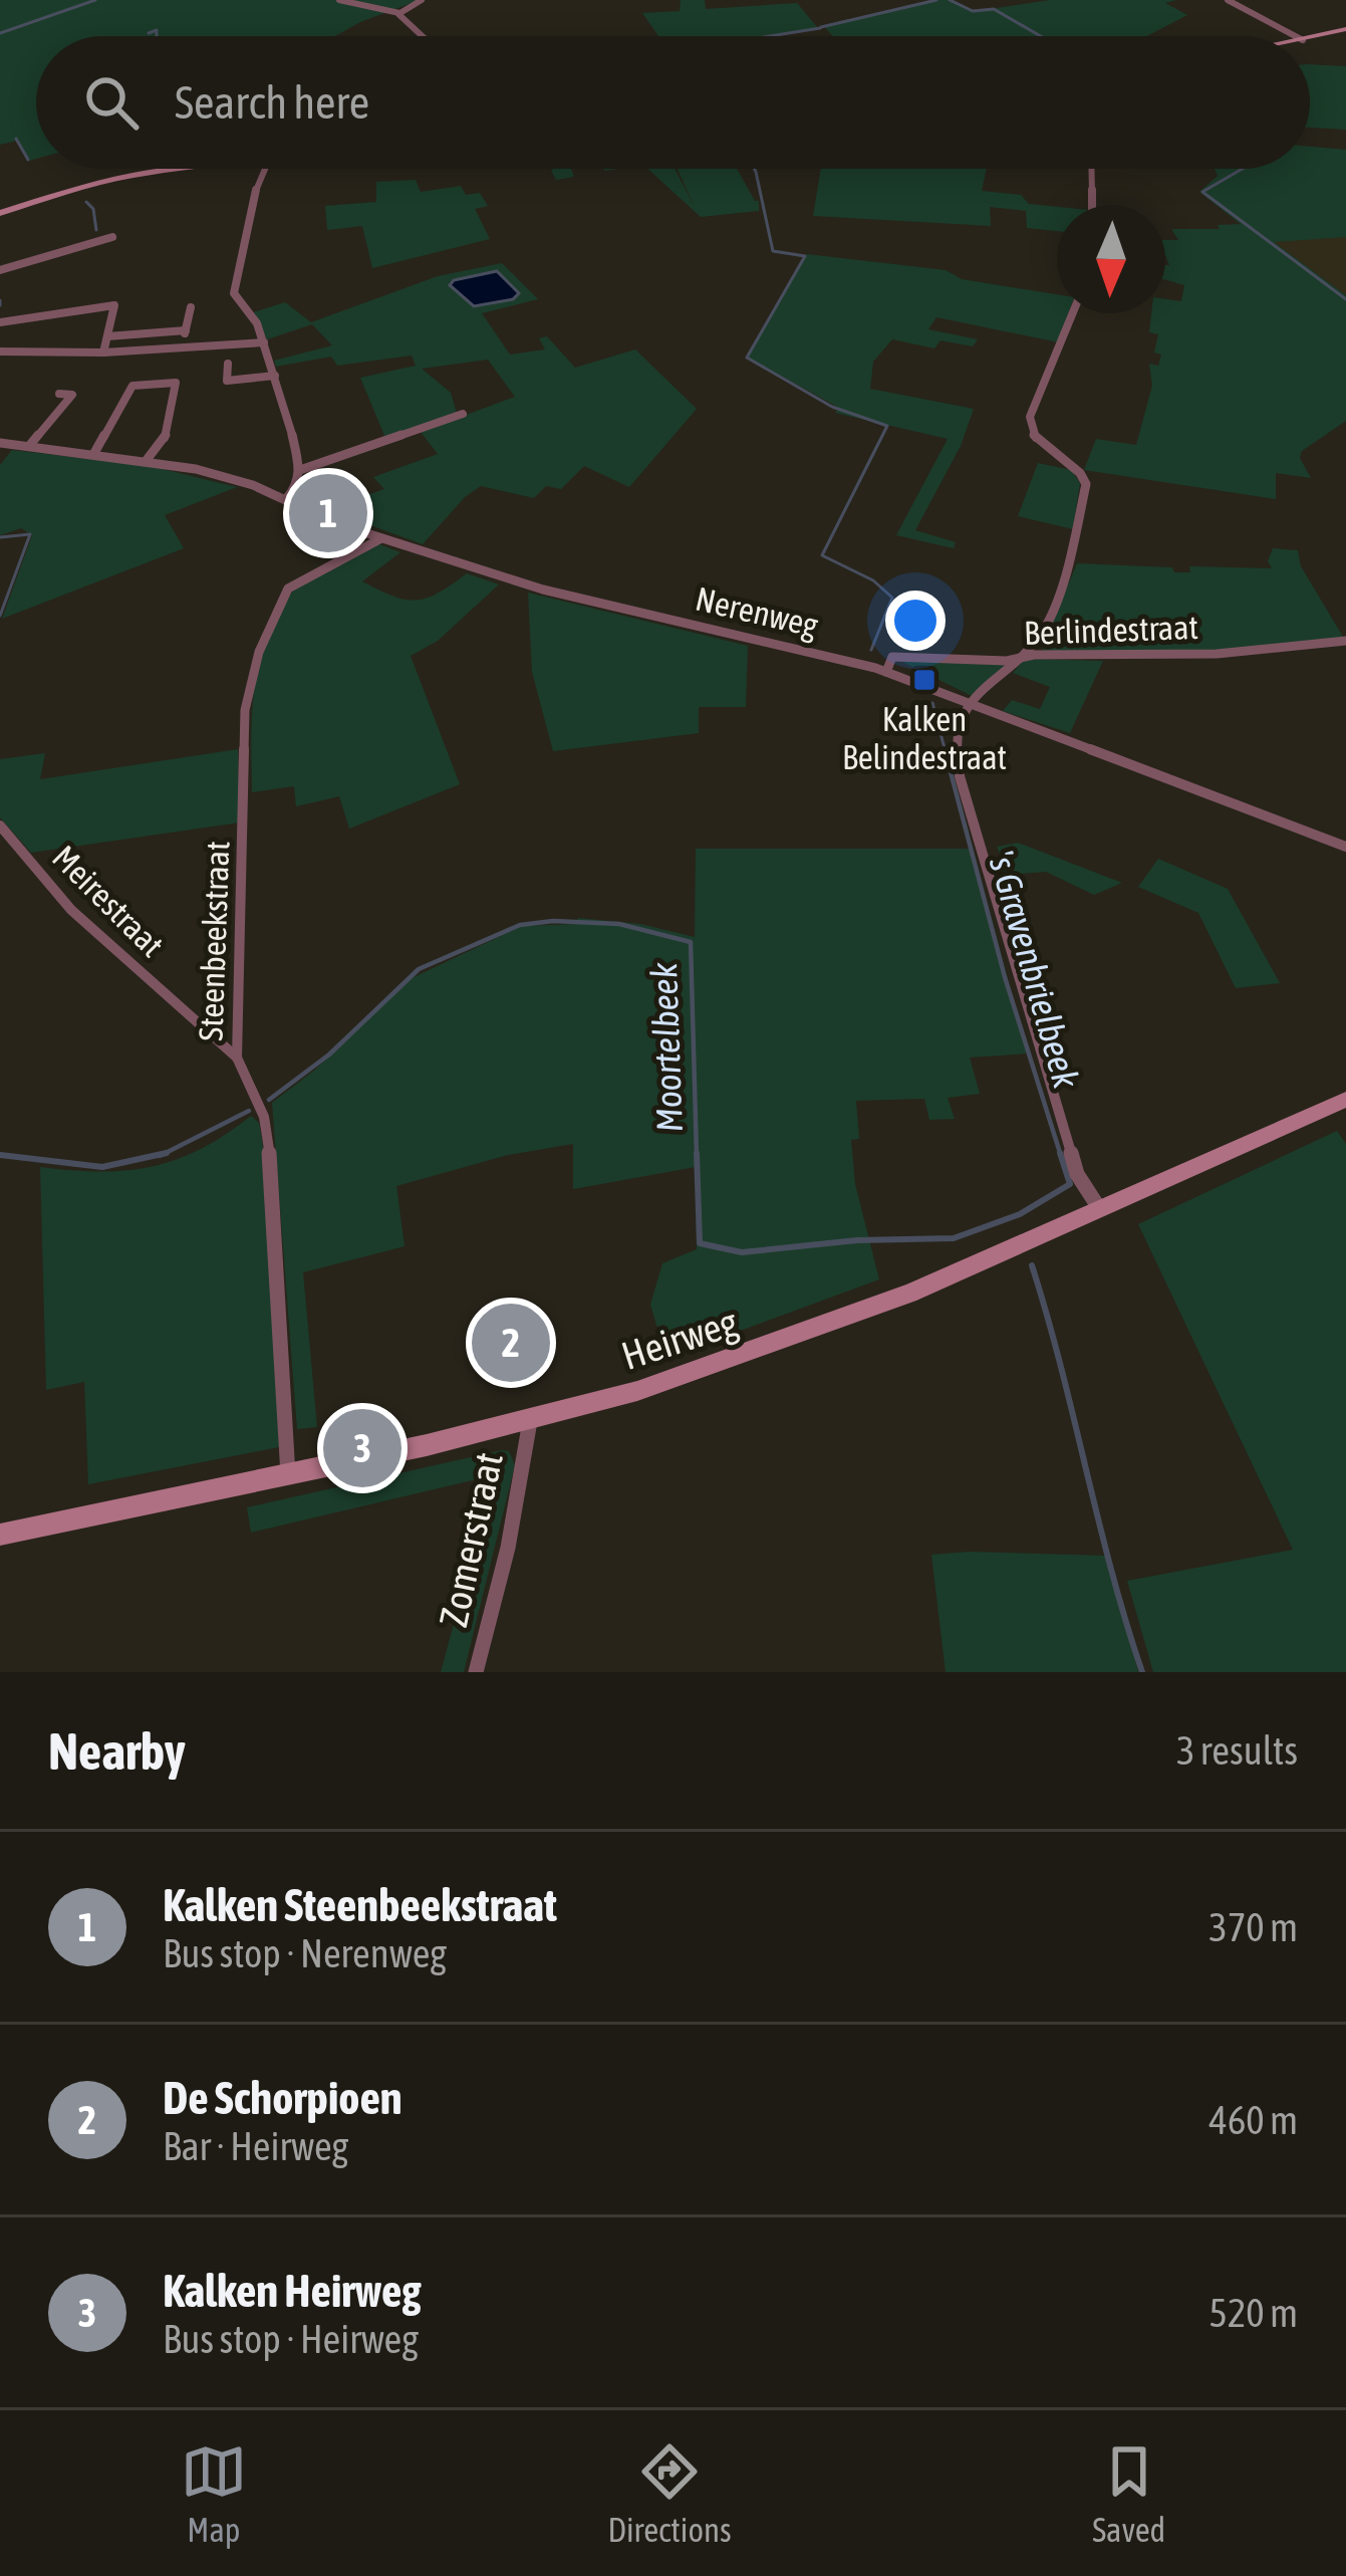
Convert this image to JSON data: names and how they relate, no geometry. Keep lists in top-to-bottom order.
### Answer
{
  "streets": {
    "main road": ["Heirweg"],
    "street": [
      "Nerenweg",
      "Berlindestraat",
      "Meirestraat",
      "Steenbeekstraat",
      "Zomerstraat"
    ]
  },
  "crossings": [
    ["Nerenweg", "Berlindestraat"],
    ["Nerenweg", "Steenbeekstraat"],
    ["Meirestraat", "Steenbeekstraat"],
    ["Steenbeekstraat", "Heirweg"],
    ["Heirweg", "Zomerstraat"]
  ],
  "water": ["'s Gravenbrielbeek", "Moortelbeek"],
  "places": {
    "transit": ["Kalken Belindestraat"]
  },
  "north": "bottom",
  "page": {
    "search": "Search here",
    "pins": ["1", "2", "3"],
    "heading": ["Nearby", "3 results"],
    "list": [
      {
        "mark": "1",
        "name": "Kalken Steenbeekstraat",
        "note": "Bus stop · Nerenweg",
        "value": "370 m"
      },
      {
        "mark": "2",
        "name": "De Schorpioen",
        "note": "Bar · Heirweg",
        "value": "460 m"
      },
      {
        "mark": "3",
        "name": "Kalken Heirweg",
        "note": "Bus stop · Heirweg",
        "value": "520 m"
      }
    ],
    "nav": ["Map", "Directions", "Saved"]
  }
}
